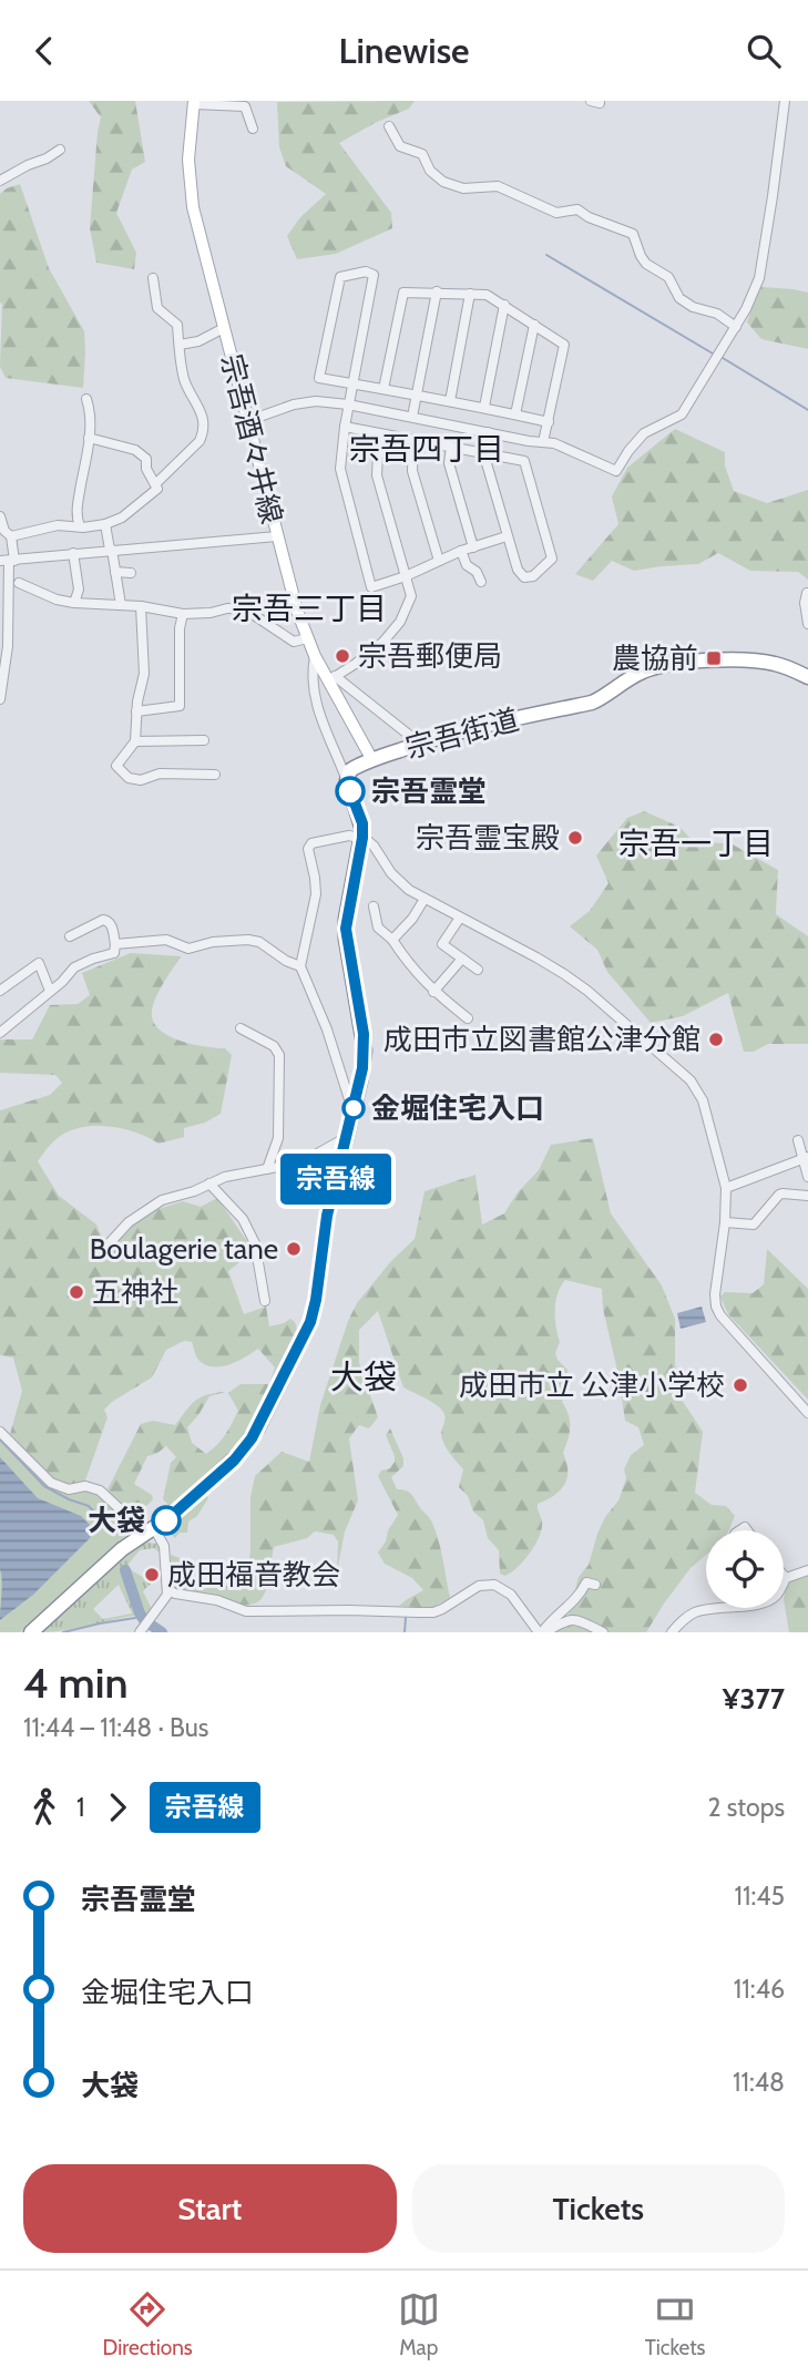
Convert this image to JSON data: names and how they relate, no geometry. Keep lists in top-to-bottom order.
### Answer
{
  "streets": {
    "highway": ["宗吾街道"],
    "main road": ["宗吾酒々井線"]
  },
  "crossings": [
    ["宗吾酒々井線", "宗吾街道"]
  ],
  "districts": [
    "宗吾四丁目",
    "宗吾三丁目",
    "宗吾一丁目",
    "大袋"
  ],
  "places": {
    "other": [
      "宗吾郵便局",
      "宗吾霊堂",
      "宗吾霊宝殿",
      "成田市立図書館公津分館",
      "金堀住宅入口",
      "Boulagerie tane",
      "五神社",
      "成田市立 公津小学校",
      "大袋",
      "成田福音教会"
    ],
    "transit": ["農協前"]
  },
  "lines": ["bus line 宗吾線"],
  "page": {
    "header": "Linewise",
    "on_map": "宗吾線",
    "heading": ["4 min", "11:44 – 11:48 · Bus", "¥377"],
    "legs": ["1", "宗吾線", "2 stops"],
    "list": [
      {
        "name": "宗吾霊堂",
        "value": "11:45"
      },
      {
        "name": "金堀住宅入口",
        "value": "11:46"
      },
      {
        "name": "大袋",
        "value": "11:48"
      }
    ],
    "buttons": ["Start", "Tickets"],
    "tabs": ["Directions", "Map", "Tickets"]
  }
}
